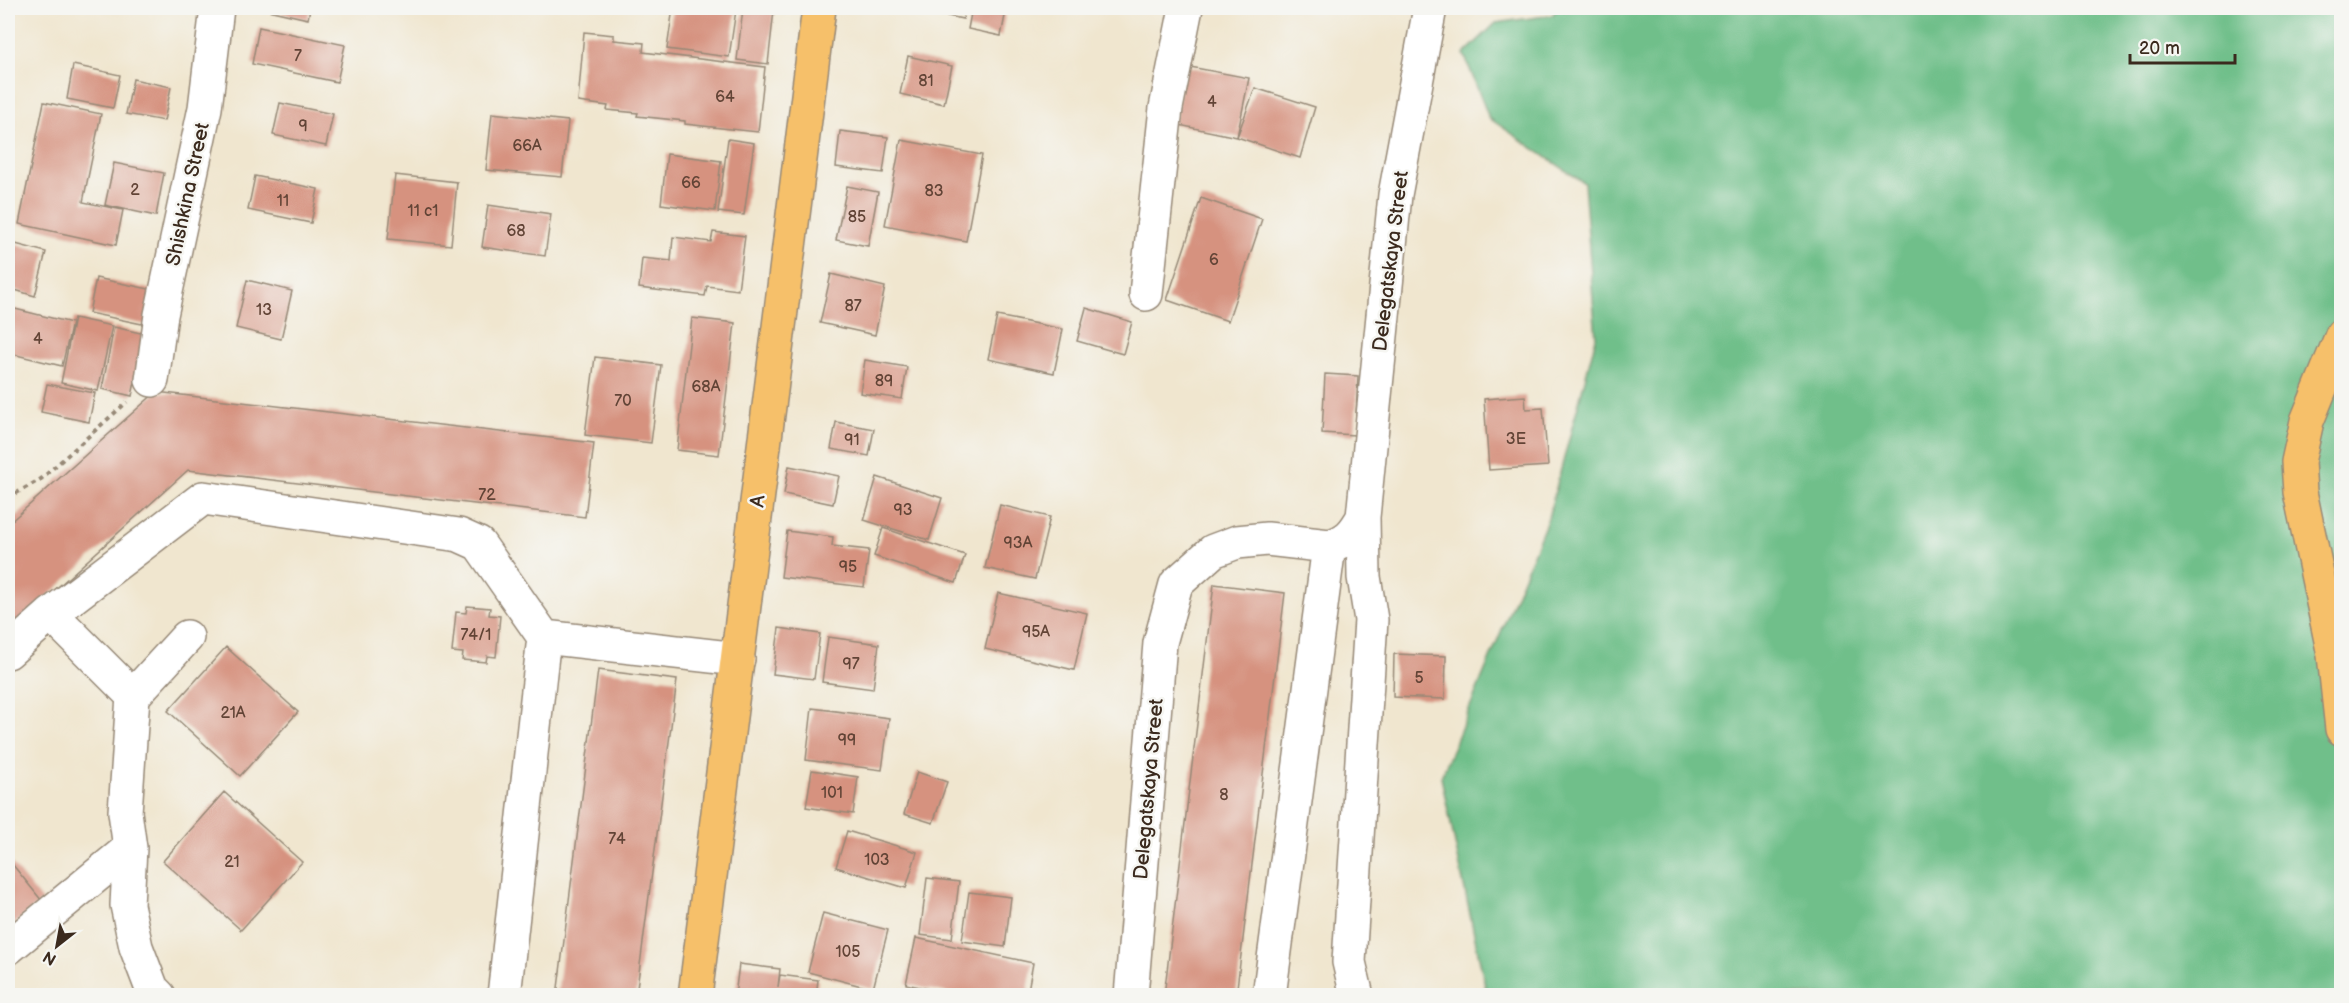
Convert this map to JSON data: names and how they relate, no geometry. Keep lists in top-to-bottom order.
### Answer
{
  "streets": {
    "main road": ["A"],
    "street": ["Shishkina Street", "Delegatskaya Street"]
  },
  "house_numbers": [
    "7",
    "81",
    "64",
    "4",
    "9",
    "66А",
    "66",
    "2",
    "83",
    "11",
    "11 с1",
    "85",
    "68",
    "6",
    "87",
    "13",
    "4",
    "89",
    "68А",
    "70",
    "3Е",
    "91",
    "72",
    "93",
    "93А",
    "95",
    "95А",
    "74/1",
    "97",
    "5",
    "21А",
    "99",
    "101",
    "8",
    "74",
    "103",
    "21",
    "105"
  ],
  "scale_bar": "20 m",
  "north": "bottom left"
}
